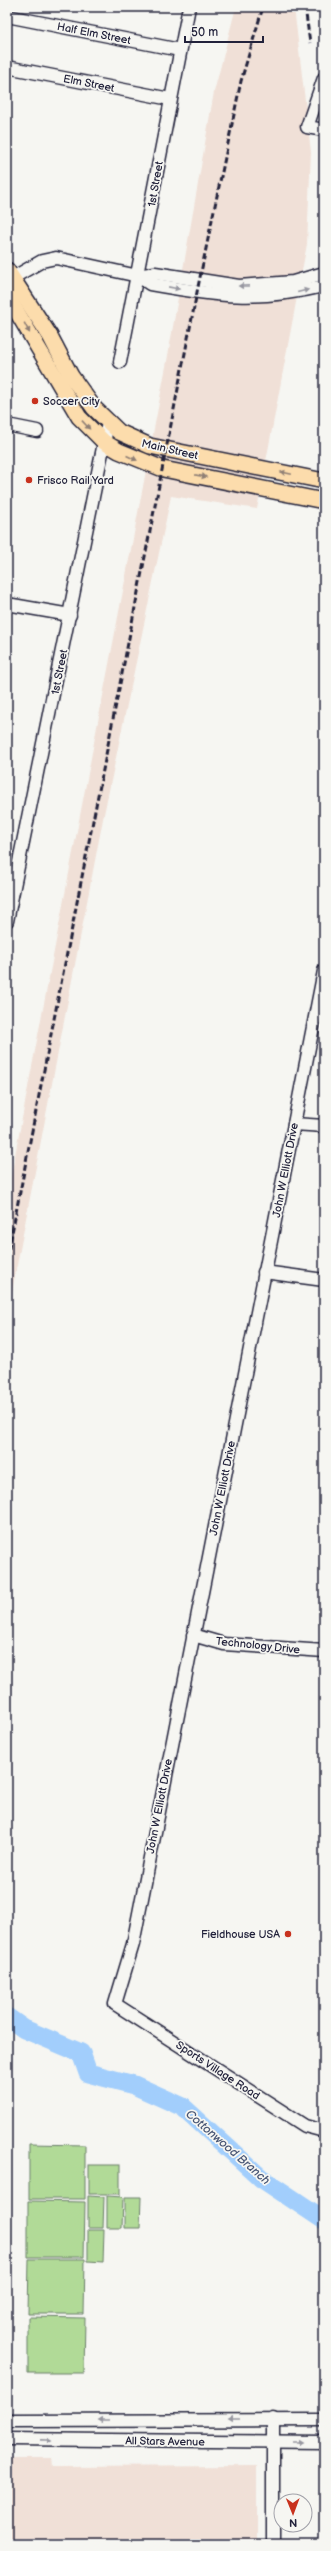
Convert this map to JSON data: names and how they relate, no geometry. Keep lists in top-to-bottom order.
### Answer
{
  "streets": {
    "main road": ["Main Street"],
    "street": [
      "Half Elm Street",
      "Elm Street",
      "1st Street",
      "John W Elliott Drive",
      "Technology Drive",
      "Sports Village Road",
      "All Stars Avenue"
    ]
  },
  "crossings": [
    ["Half Elm Street", "1st Street"],
    ["Elm Street", "1st Street"],
    ["1st Street", "Main Street"],
    ["John W Elliott Drive", "Technology Drive"],
    ["John W Elliott Drive", "Sports Village Road"]
  ],
  "water": ["Cottonwood Branch"],
  "places": ["Soccer City", "Frisco Rail Yard", "Fieldhouse USA"],
  "scale_bar": "50 m",
  "north": "bottom"
}
